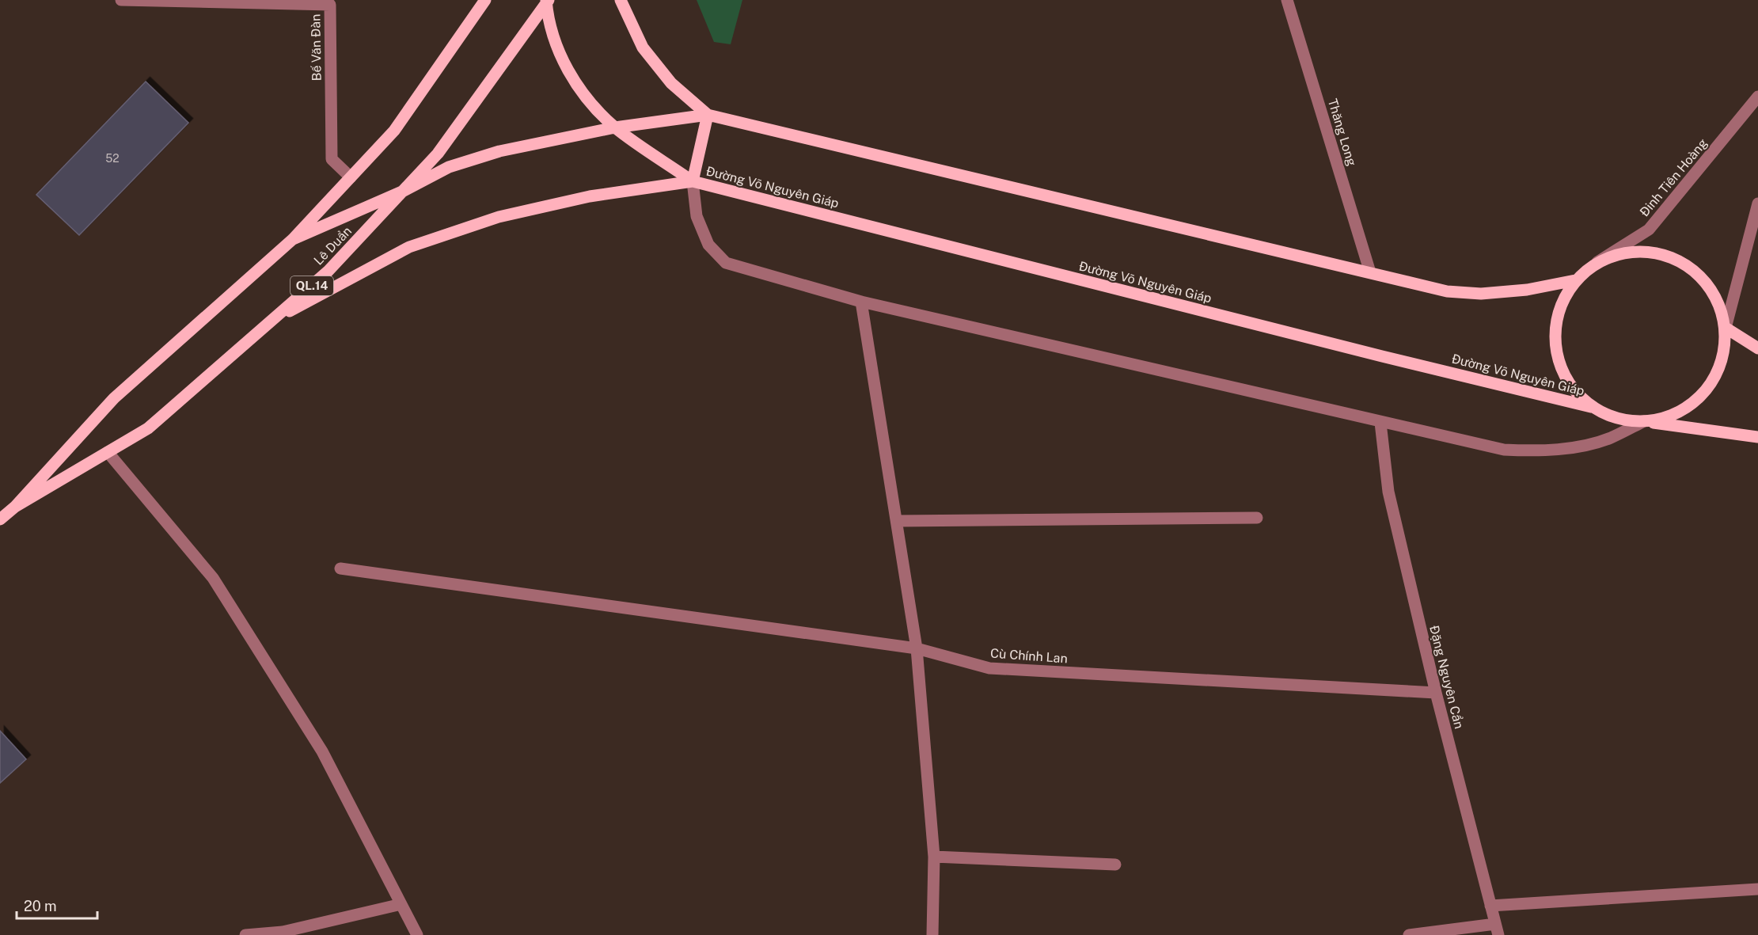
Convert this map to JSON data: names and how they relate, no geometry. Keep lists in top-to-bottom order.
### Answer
{
  "streets": {
    "main road": ["Đường Võ Nguyên Giáp", "Lê Duẩn", "QL.14"],
    "street": [
      "Bế Văn Đàn",
      "Thăng Long",
      "Đinh Tiên Hoàng",
      "Cù Chính Lan",
      "Đặng Nguyên Cẩn"
    ]
  },
  "crossings": [
    ["Bế Văn Đàn", "Lê Duẩn"],
    ["Cù Chính Lan", "Đặng Nguyên Cẩn"]
  ],
  "house_numbers": ["52"],
  "scale_bar": "20 m"
}
